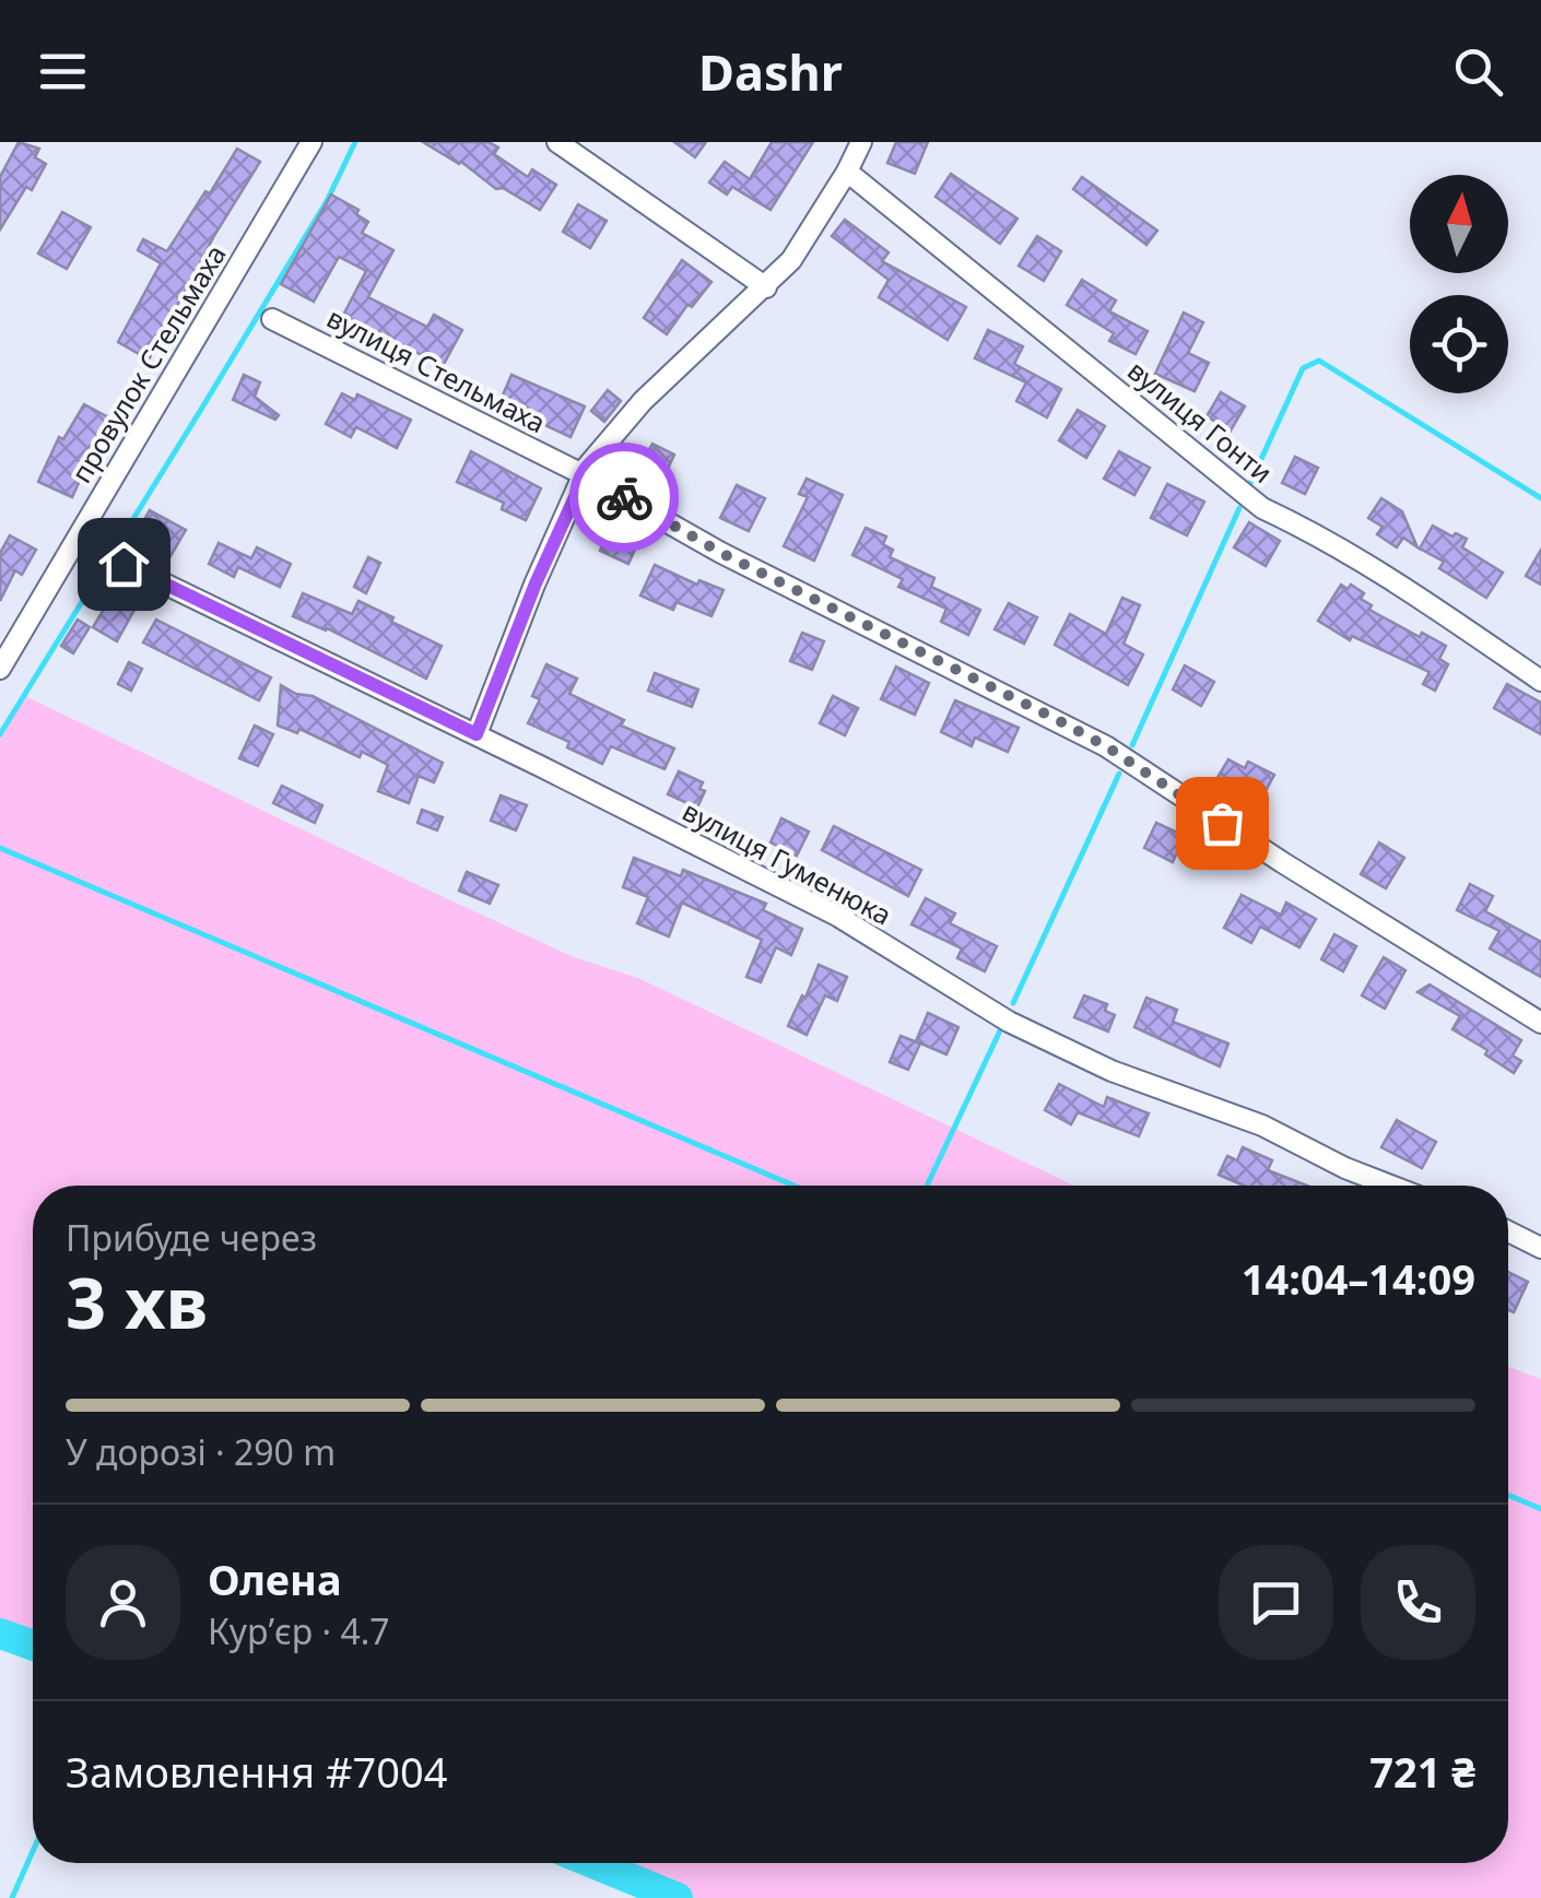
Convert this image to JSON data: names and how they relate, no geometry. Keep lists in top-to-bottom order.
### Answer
{
  "streets": {
    "street": [
      "провулок Стельмаха",
      "вулиця Стельмаха",
      "вулиця Гонти",
      "вулиця Гуменюка"
    ]
  },
  "north": "top",
  "page": {
    "header": "Dashr",
    "heading": ["3 хв", "Прибуде через", "14:04–14:09"],
    "panel": [
      "Олена",
      "Кур’єр · 4.7",
      "Замовлення #7004",
      "721 ₴"
    ],
    "bar": "У дорозі · 290 m"
  }
}
